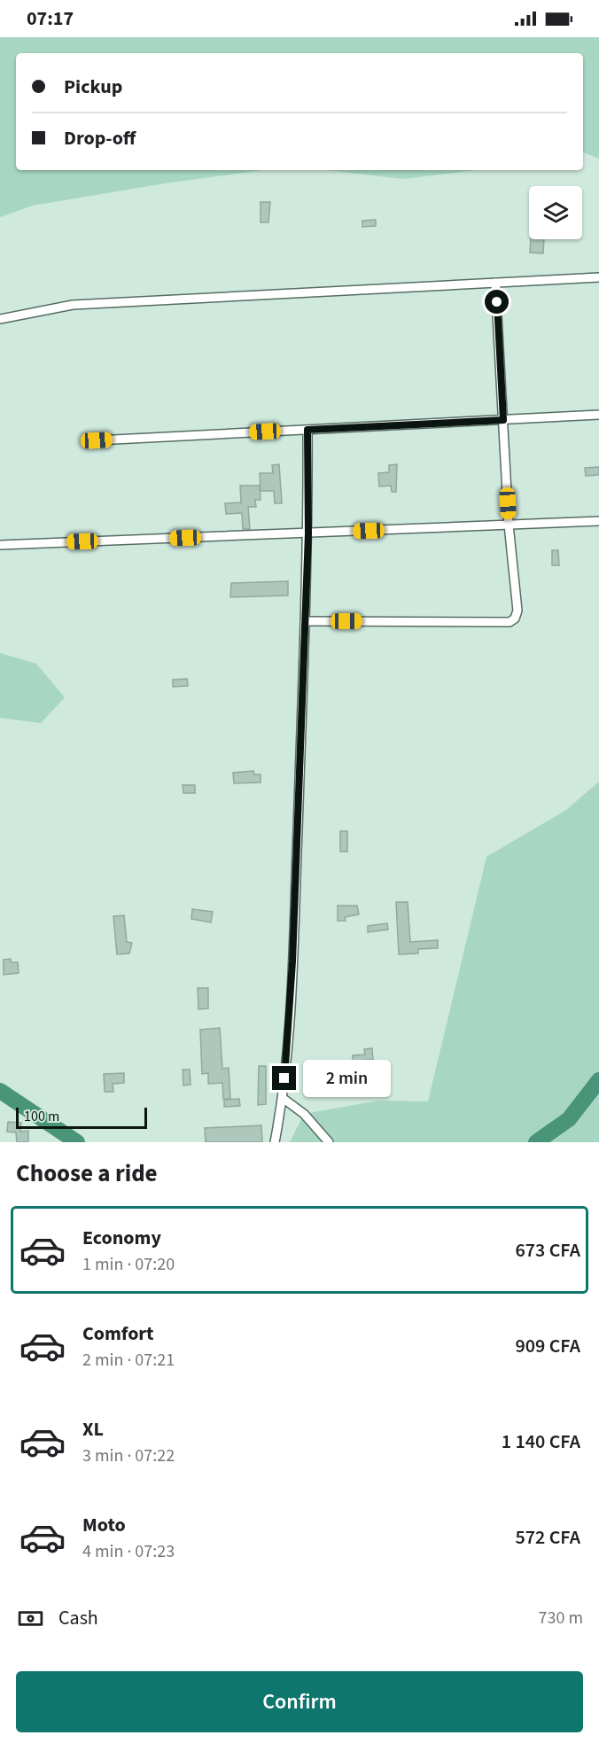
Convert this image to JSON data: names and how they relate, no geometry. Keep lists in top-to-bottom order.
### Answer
{
  "scale_bar": "100 m",
  "page": {
    "status": "07:17",
    "banner": ["Pickup", "Drop-off"],
    "bubble": "2 min",
    "scale": "100 m",
    "heading": "Choose a ride",
    "list": [
      {
        "name": "Economy",
        "note": "1 min · 07:20",
        "value": "673 CFA"
      },
      {
        "name": "Comfort",
        "note": "2 min · 07:21",
        "value": "909 CFA"
      },
      {
        "name": "XL",
        "note": "3 min · 07:22",
        "value": "1 140 CFA"
      },
      {
        "name": "Moto",
        "note": "4 min · 07:23",
        "value": "572 CFA"
      }
    ],
    "pay": ["Cash", "730 m"],
    "buttons": "Confirm"
  }
}
